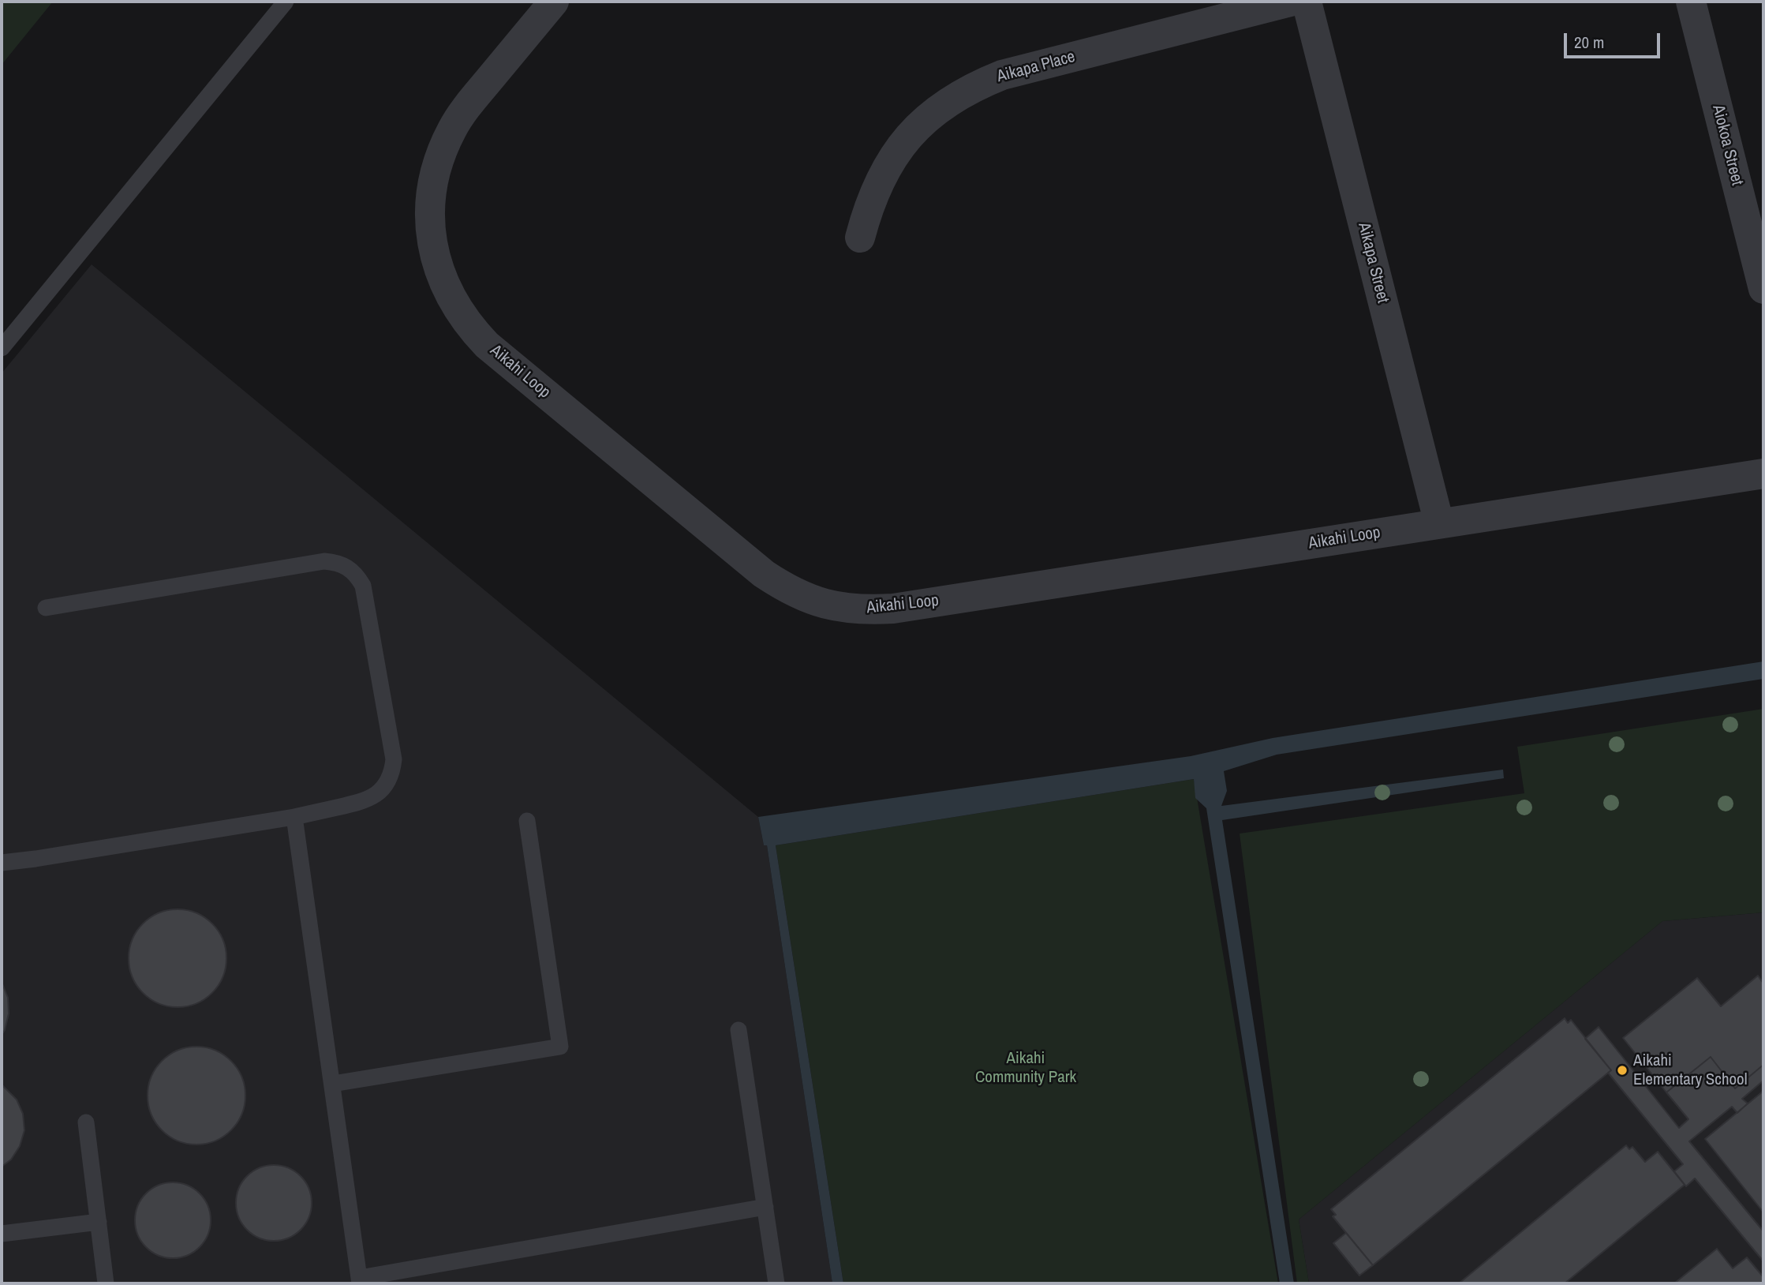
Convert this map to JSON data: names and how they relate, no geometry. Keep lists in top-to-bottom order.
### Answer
{
  "streets": {
    "street": [
      "Aikapa Place",
      "Aiokoa Street",
      "Aikapa Street",
      "Aikahi Loop"
    ]
  },
  "crossings": [
    ["Aikapa Street", "Aikahi Loop"]
  ],
  "parks": ["Aikahi Community Park"],
  "places": ["Aikahi Elementary School"],
  "scale_bar": "20 m"
}
